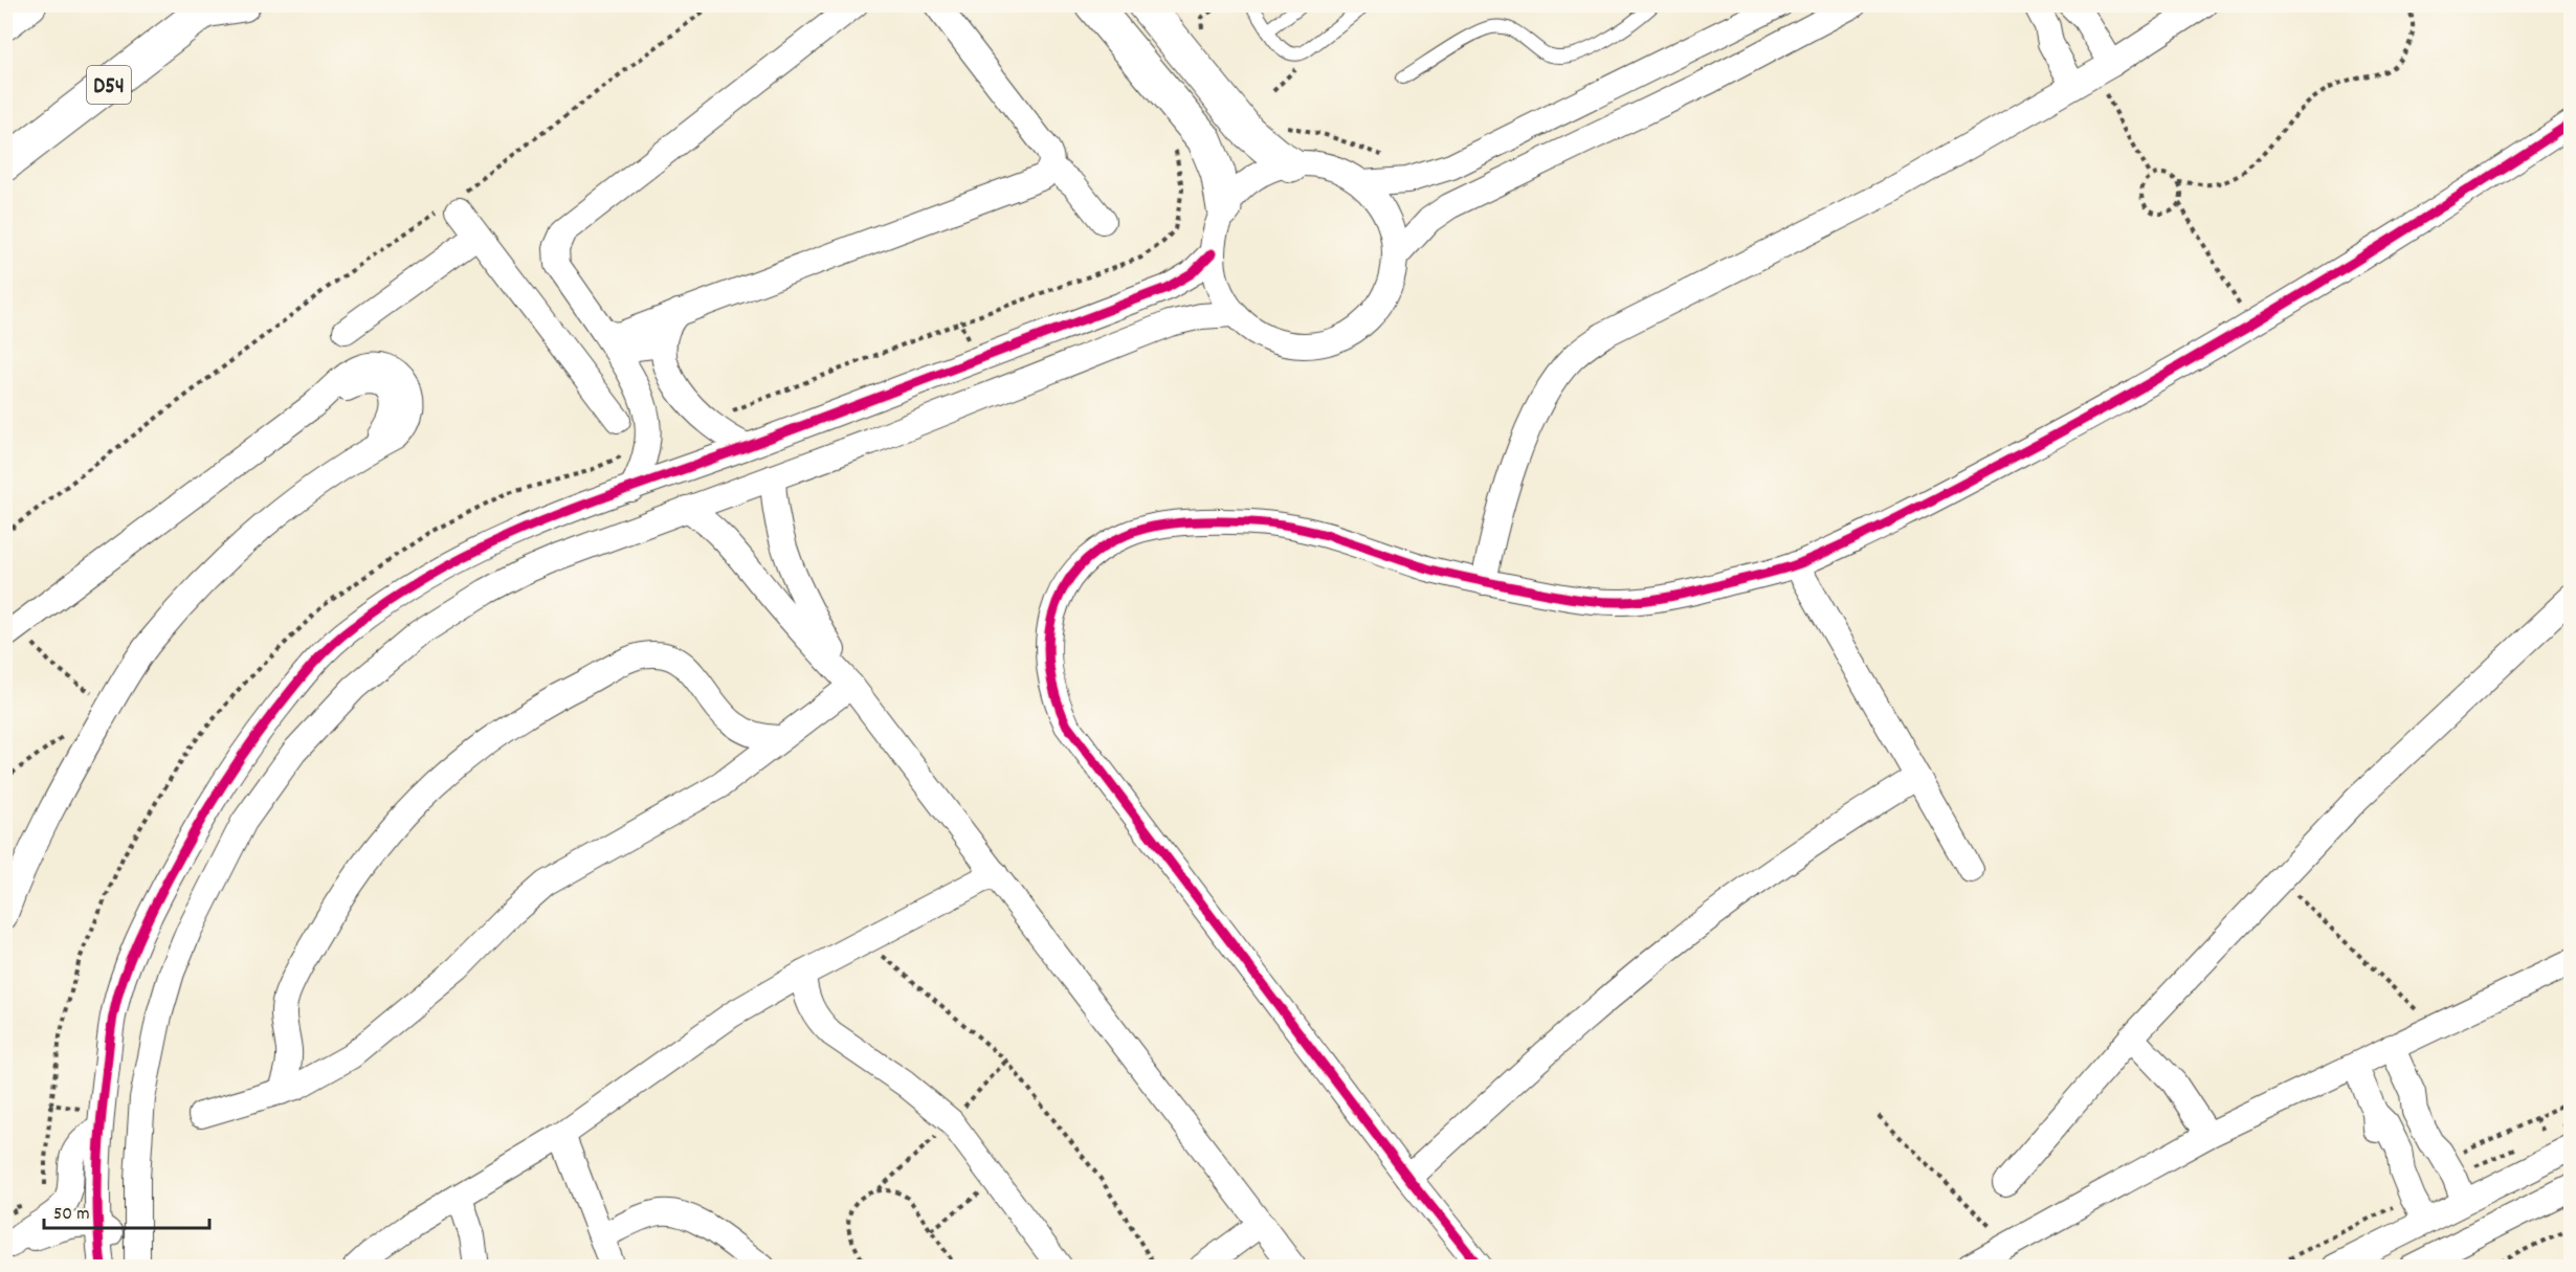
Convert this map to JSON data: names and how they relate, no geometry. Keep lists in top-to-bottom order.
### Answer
{
  "streets": {
    "street": ["D54"]
  },
  "scale_bar": "50 m"
}
